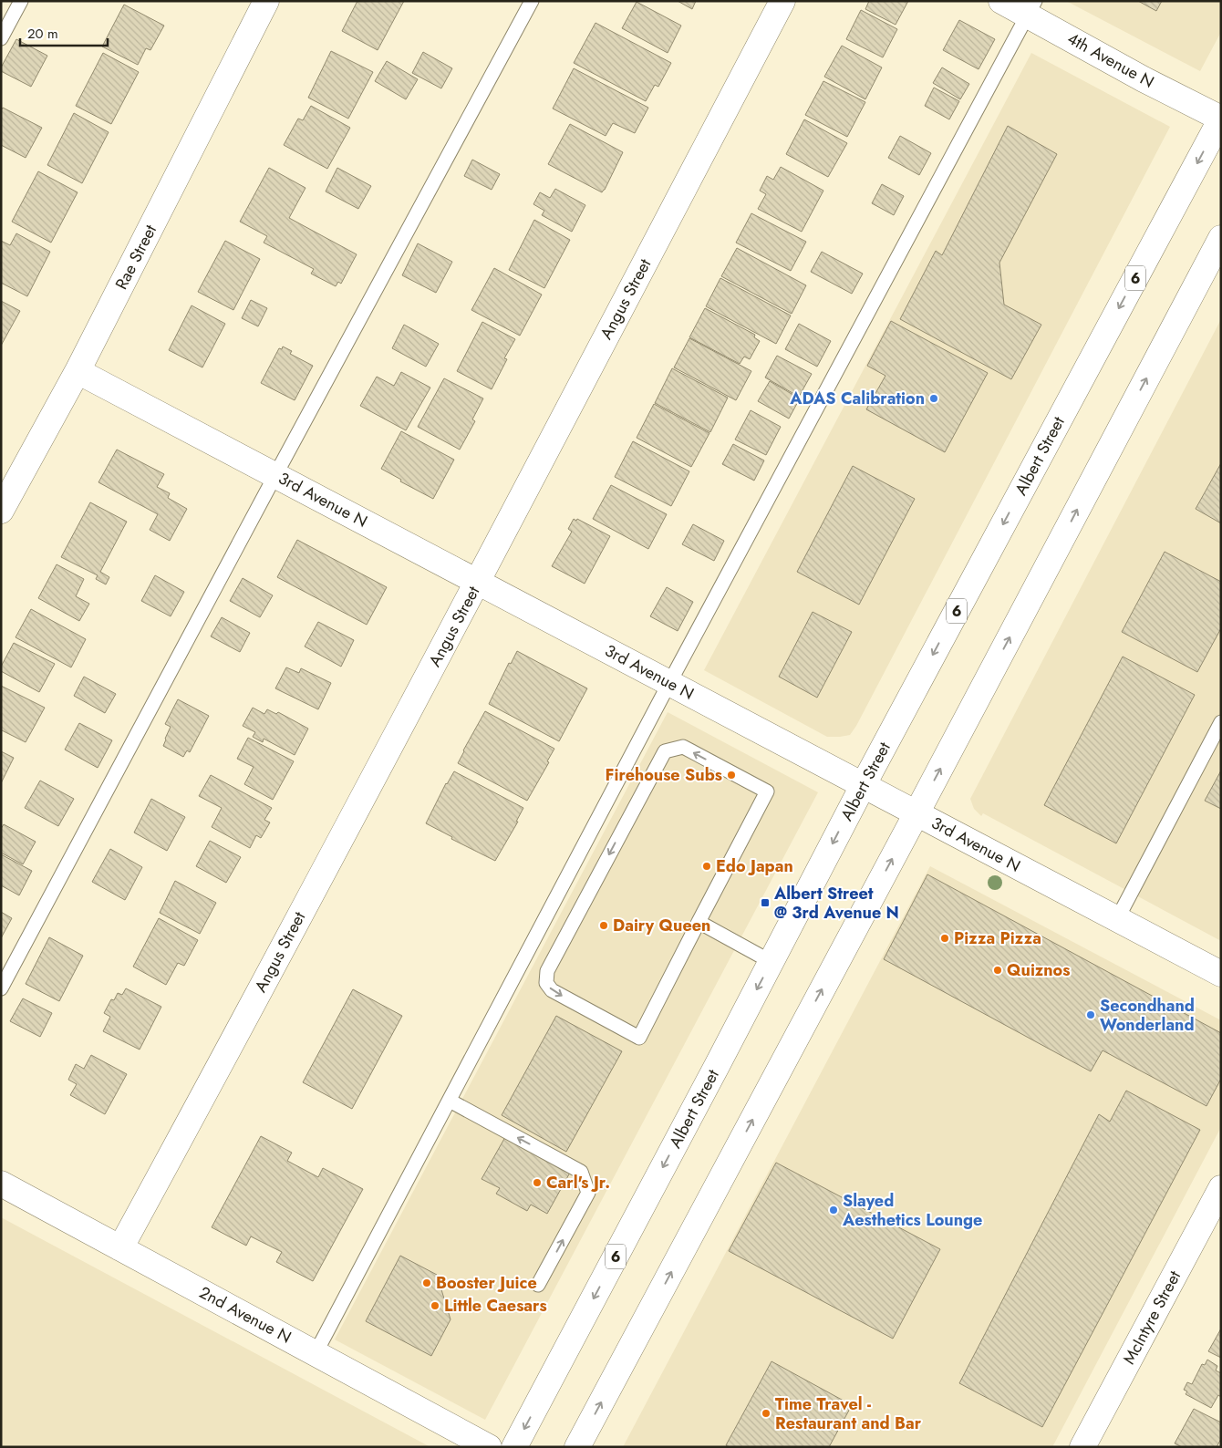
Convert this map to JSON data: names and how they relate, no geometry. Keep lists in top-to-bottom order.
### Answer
{
  "streets": {
    "street": [
      "4th Avenue N",
      "Rae Street",
      "6",
      "Angus Street",
      "Albert Street",
      "3rd Avenue N",
      "2nd Avenue N",
      "McIntyre Street"
    ]
  },
  "crossings": [
    ["4th Avenue N", "Albert Street"],
    ["Rae Street", "3rd Avenue N"],
    ["Angus Street", "3rd Avenue N"],
    ["Angus Street", "2nd Avenue N"],
    ["Albert Street", "3rd Avenue N"]
  ],
  "places": {
    "other": [
      "ADAS Calibration",
      "Firehouse Subs",
      "Edo Japan",
      "Dairy Queen",
      "Pizza Pizza",
      "Quiznos",
      "Secondhand Wonderland",
      "Carl's Jr.",
      "Slayed Aesthetics Lounge",
      "Booster Juice",
      "Little Caesars",
      "Time Travel - Restaurant and Bar"
    ],
    "transit": ["Albert Street @ 3rd Avenue N"]
  },
  "scale_bar": "20 m"
}
